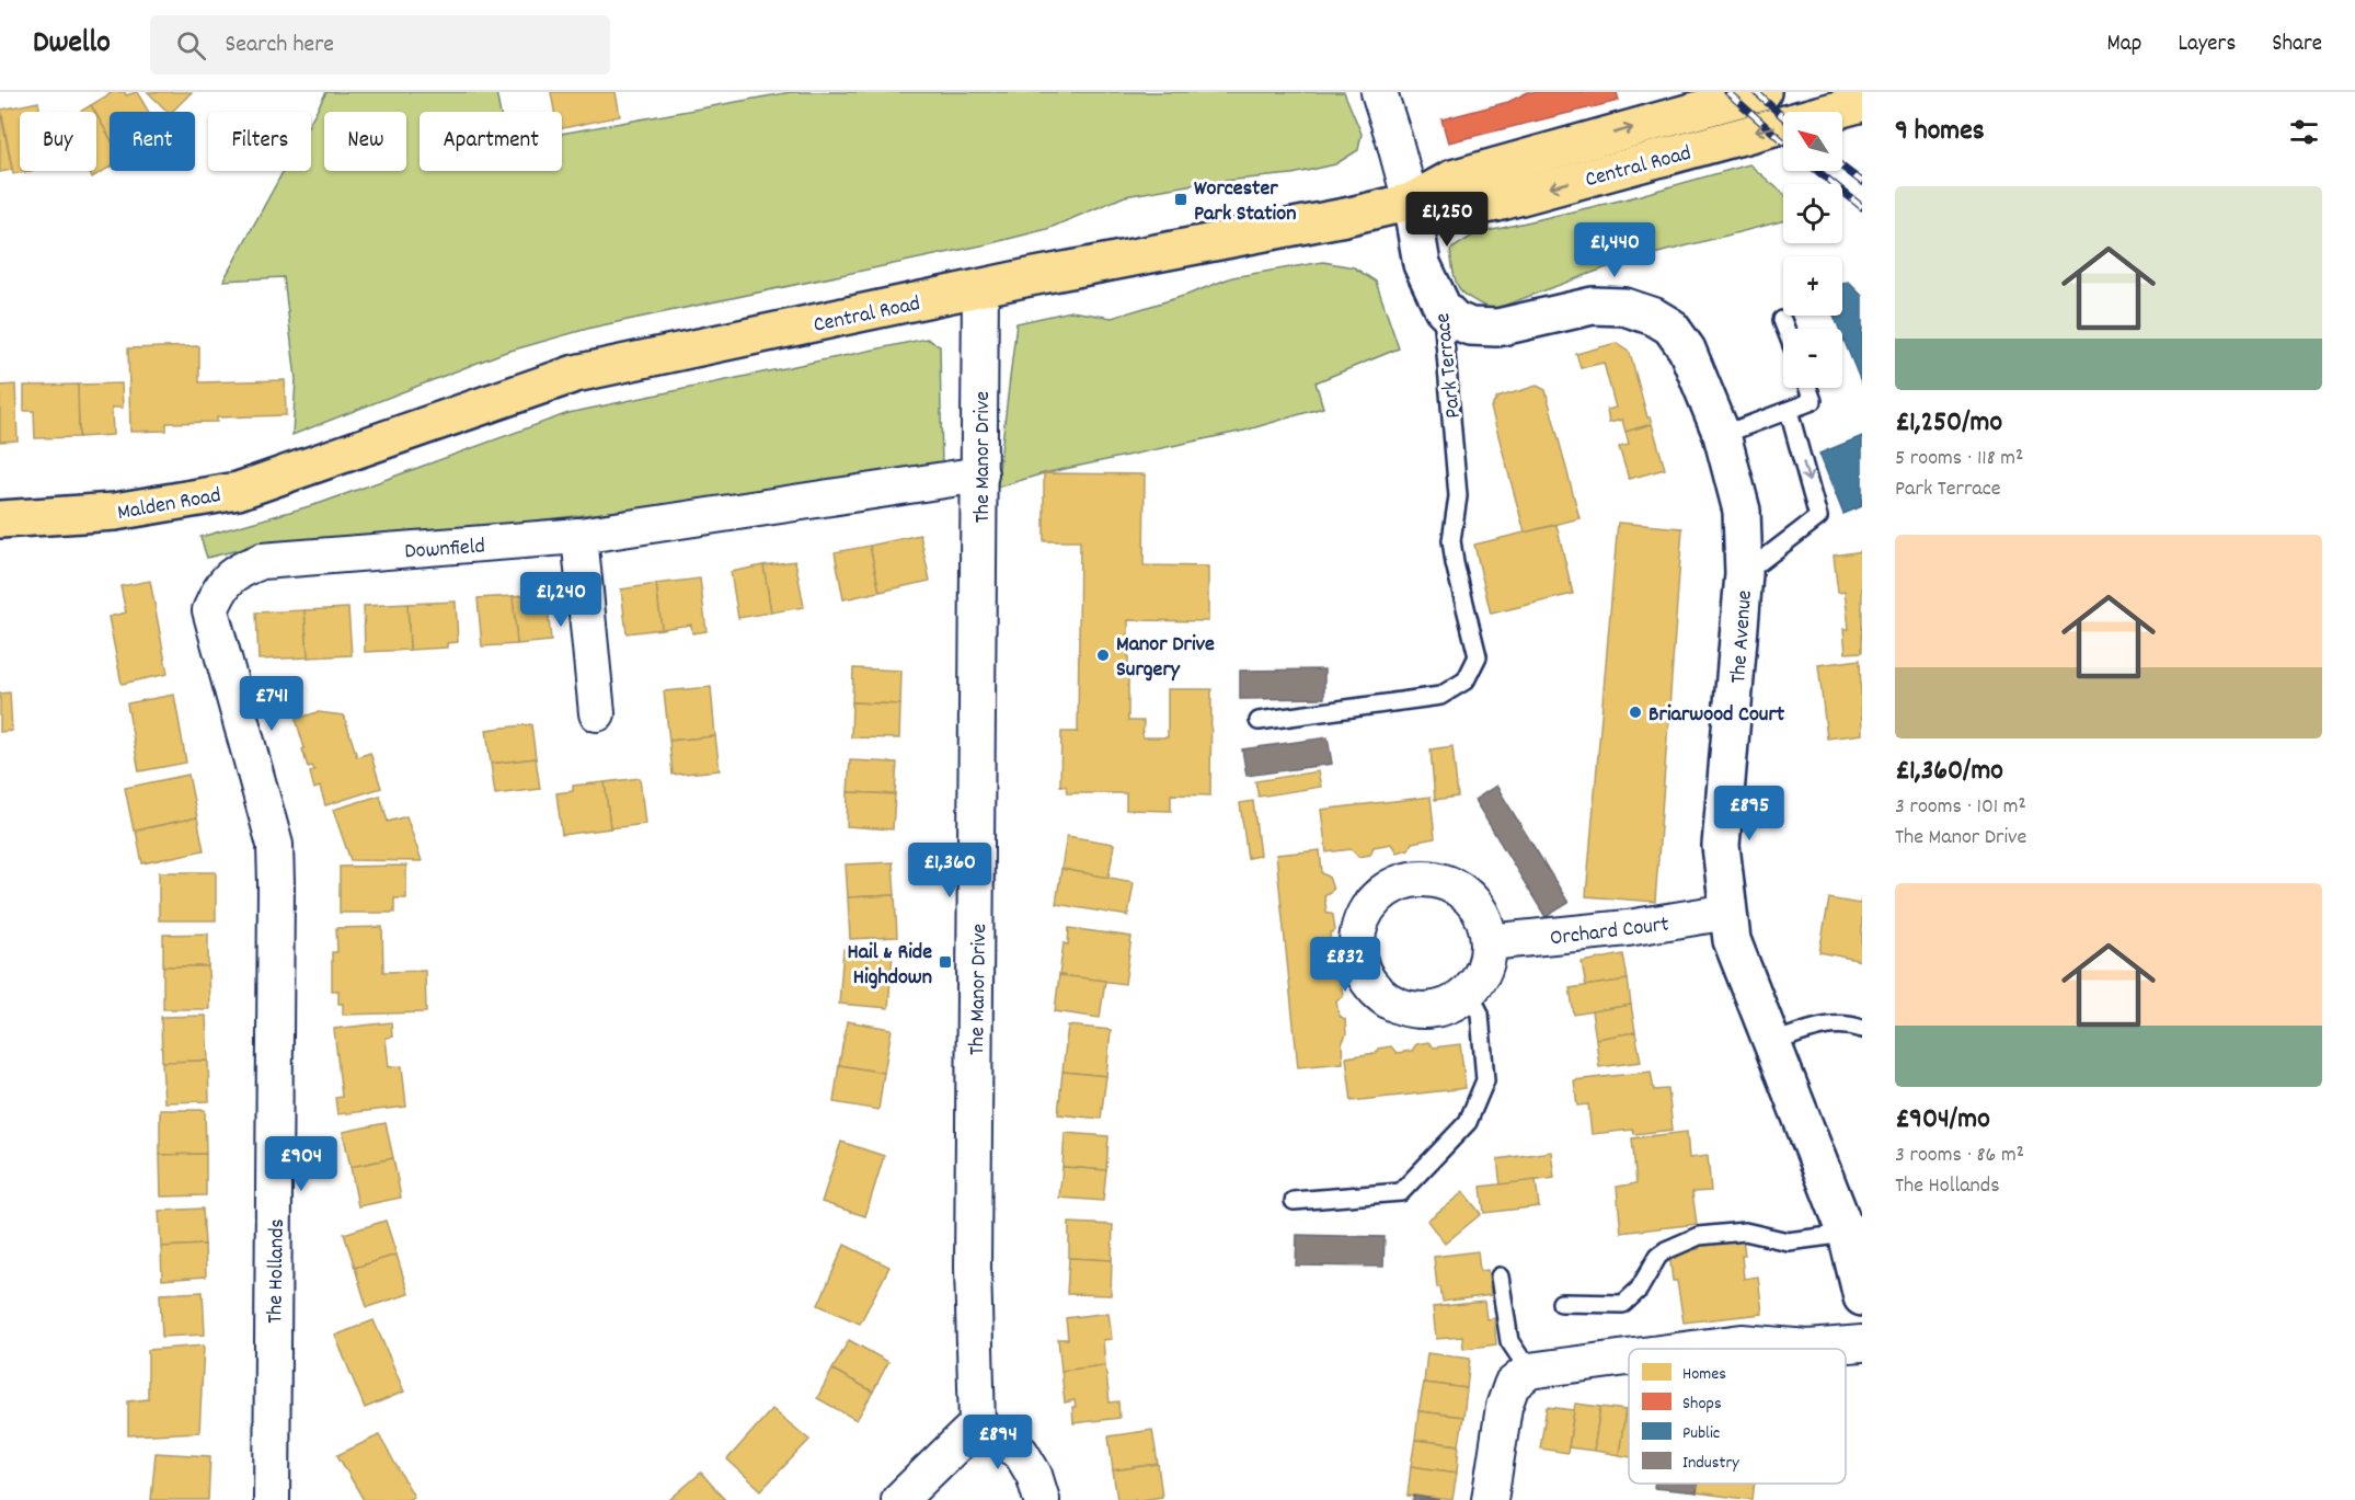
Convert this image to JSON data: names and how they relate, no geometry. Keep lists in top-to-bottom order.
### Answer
{
  "streets": {
    "main road": ["Central Road", "Malden Road"],
    "street": [
      "Park Terrace",
      "The Manor Drive",
      "Downfield",
      "The Avenue",
      "Orchard Court",
      "The Hollands"
    ]
  },
  "crossings": [
    ["Central Road", "Park Terrace"],
    ["Central Road", "The Manor Drive"],
    ["Central Road", "Malden Road"],
    ["Park Terrace", "The Avenue"],
    ["The Manor Drive", "Downfield"],
    ["Downfield", "The Hollands"],
    ["The Avenue", "Orchard Court"]
  ],
  "places": {
    "transit": ["Worcester Park Station", "Hail & Ride Highdown"],
    "other": ["Manor Drive Surgery", "Briarwood Court"]
  },
  "legend": [
    "Homes",
    "Shops",
    "Public",
    "Industry"
  ],
  "north": "top left",
  "page": {
    "header": "Dwello",
    "search": "Search here",
    "nav": ["Map", "Layers", "Share"],
    "heading": "9 homes",
    "map_buttons": ["+", "−"],
    "chip": [
      "Buy",
      "Rent",
      "Filters",
      "New",
      "Apartment"
    ],
    "list": [
      {
        "name": "£1,250/mo",
        "note": "5 rooms · 118 m² · Park Terrace"
      },
      {
        "name": "£1,360/mo",
        "note": "3 rooms · 101 m² · The Manor Drive"
      },
      {
        "name": "£904/mo",
        "note": "3 rooms · 86 m² · The Hollands"
      }
    ],
    "price": [
      "£1,250",
      "£1,440",
      "£1,240",
      "£741",
      "£895",
      "£1,360",
      "£832",
      "£904",
      "£894"
    ]
  }
}
